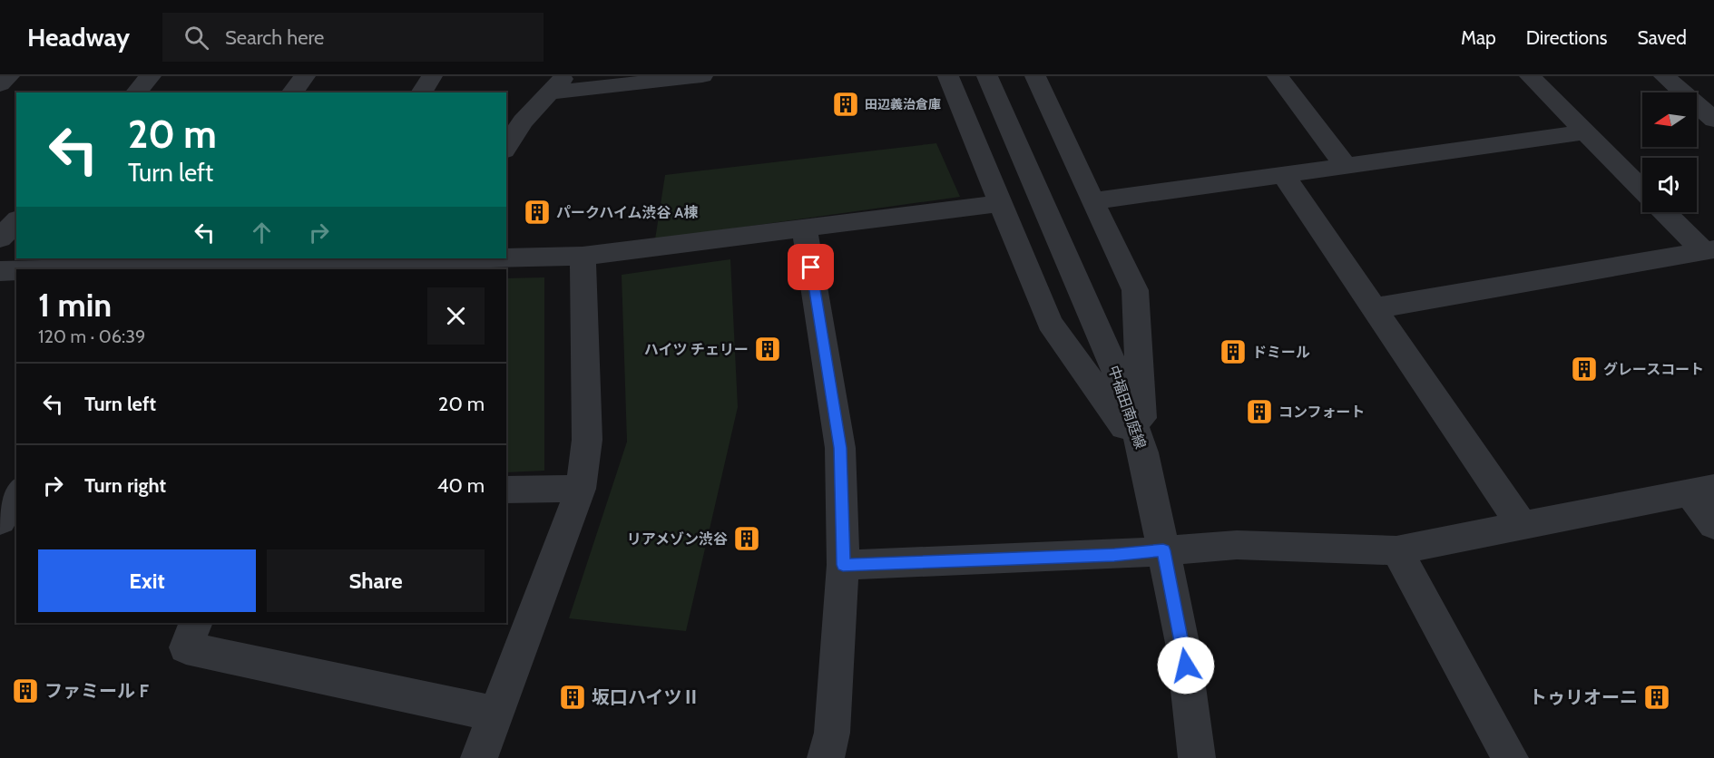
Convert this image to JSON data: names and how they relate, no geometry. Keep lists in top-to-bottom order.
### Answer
{
  "streets": {
    "street": ["中福田南庭線"]
  },
  "places": {
    "building": [
      "田辺義治倉庫",
      "パークハイム渋谷 A棟",
      "ハイツ チェリー",
      "ドミール",
      "グレースコート",
      "コンフォート",
      "リアメゾン渋谷",
      "ファミール F",
      "坂口ハイツⅡ",
      "トゥリオーニ"
    ]
  },
  "north": "left",
  "page": {
    "header": "Headway",
    "search": "Search here",
    "nav": ["Map", "Directions", "Saved"],
    "turn": ["20 m", "Turn left"],
    "heading": ["1 min", "120 m · 06:39"],
    "list": [
      {
        "name": "Turn left",
        "value": "20 m"
      },
      {
        "name": "Turn right",
        "value": "40 m"
      }
    ],
    "buttons": ["Exit", "Share"]
  }
}
